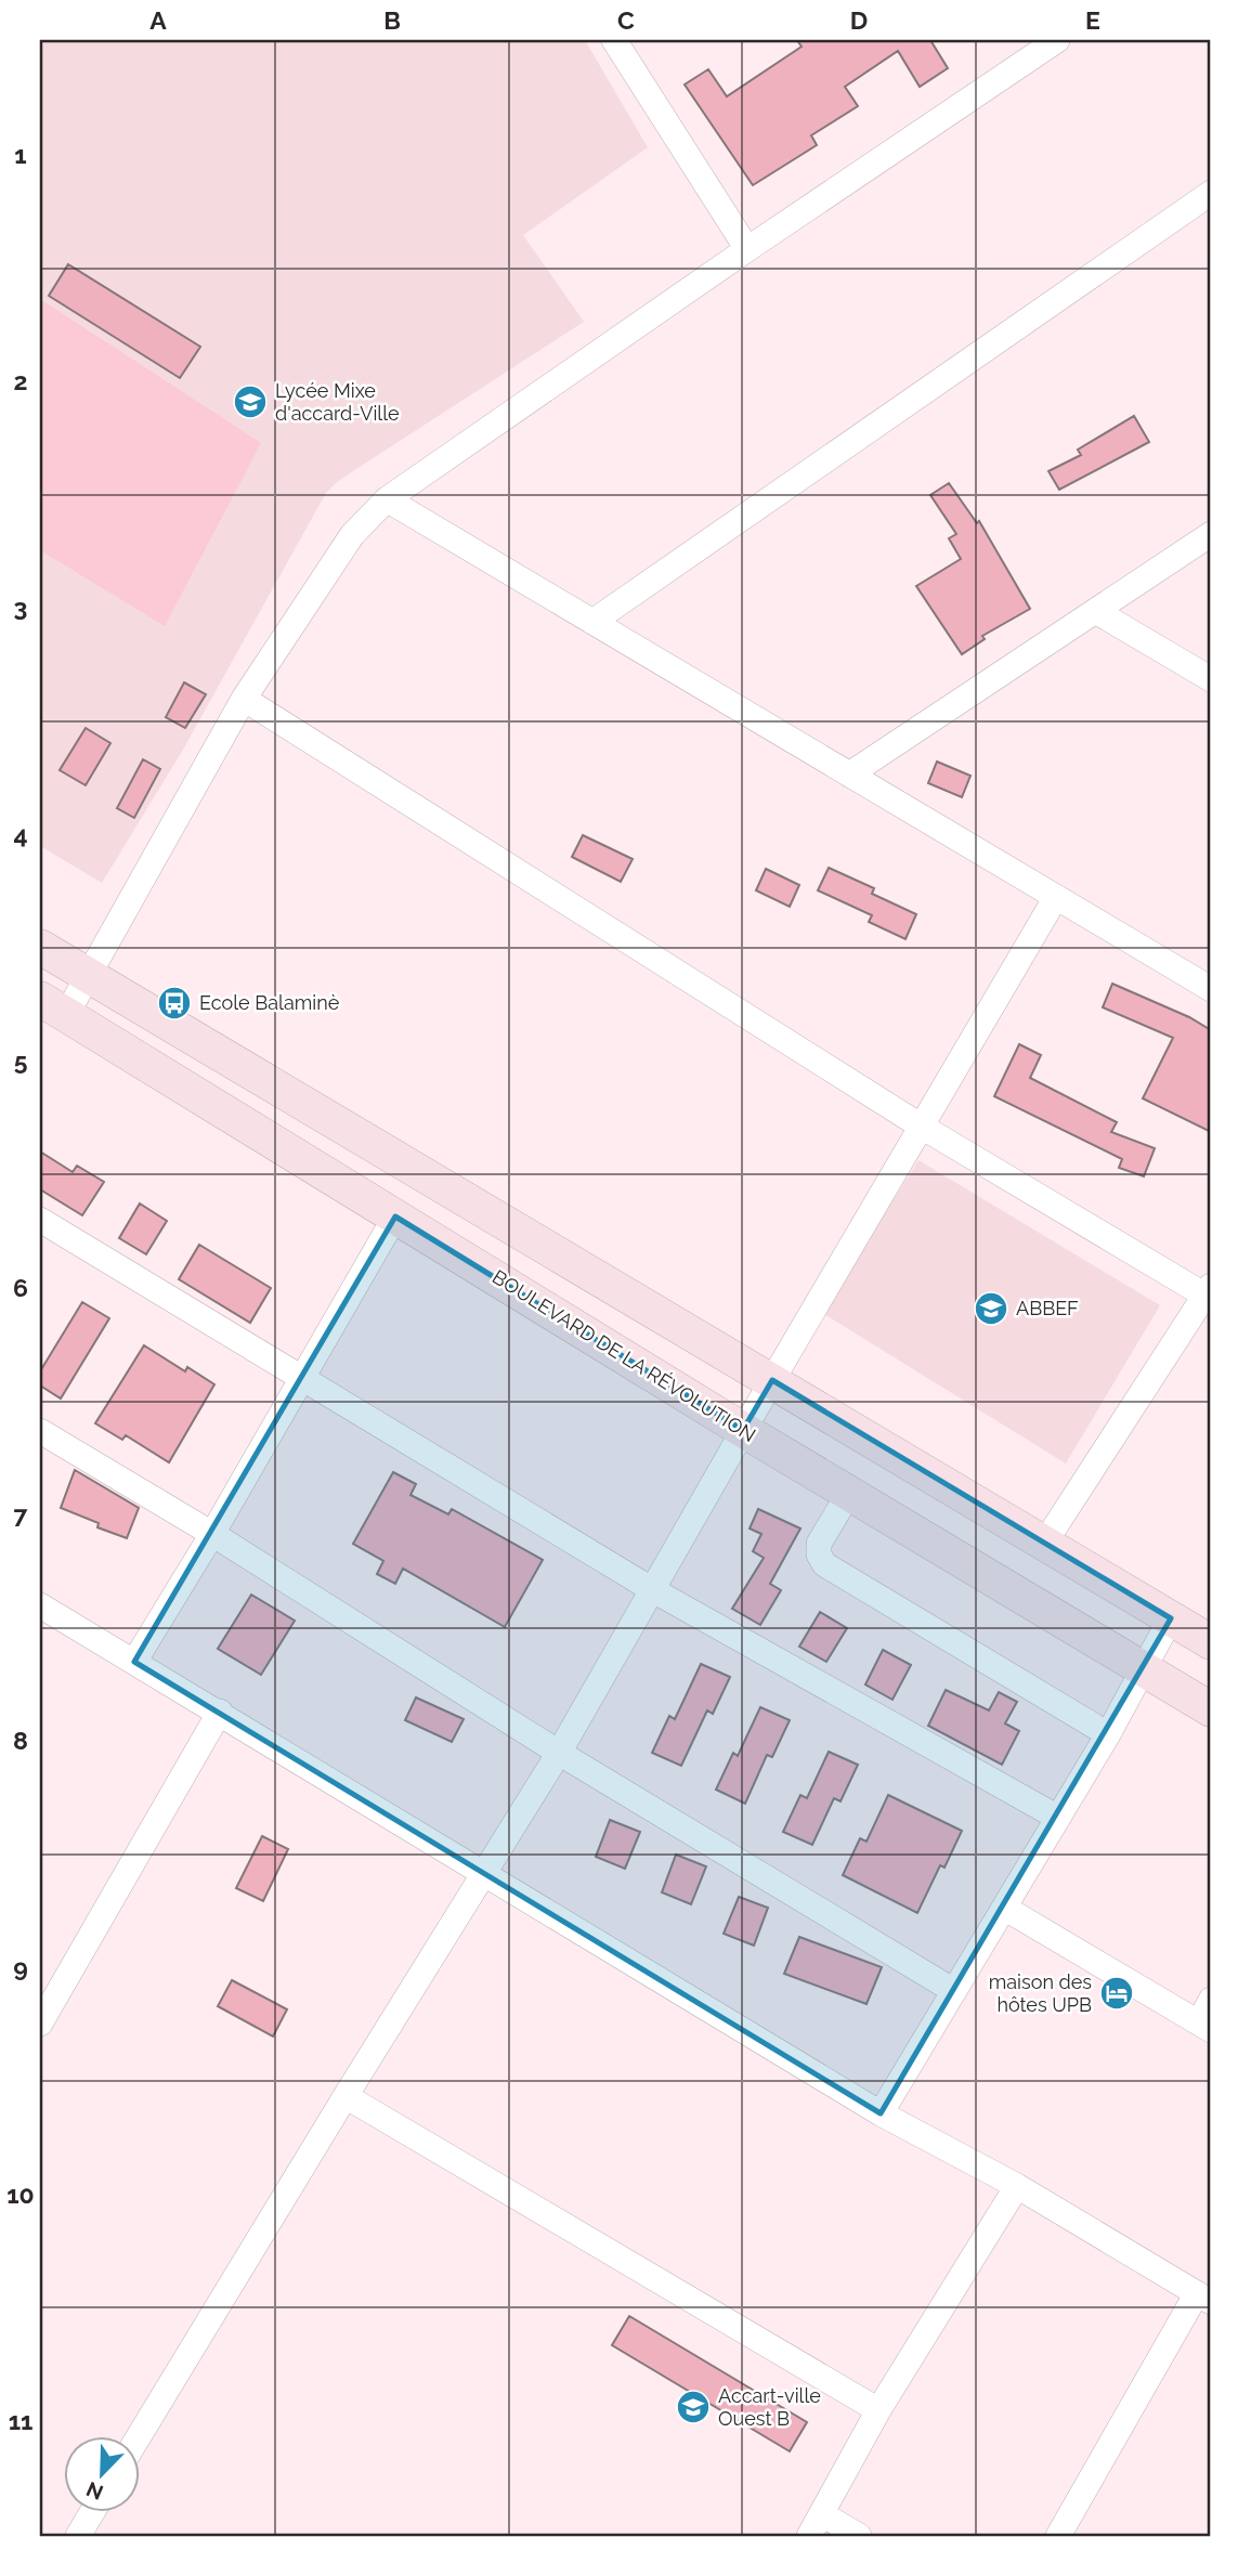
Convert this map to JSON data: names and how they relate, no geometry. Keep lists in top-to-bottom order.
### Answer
{
  "streets": {
    "main road": ["BOULEVARD DE LA RÉVOLUTION"]
  },
  "places": {
    "school or university": ["Lycée Mixe d'accard-Ville", "ABBEF", "Accart-ville Ouest B"],
    "bus stop": ["Ecole Balaminè"],
    "hotel": ["maison des hôtes UPB"]
  },
  "north": "bottom left",
  "grid": {
    "columns": [
      "A",
      "B",
      "C",
      "D",
      "E"
    ],
    "rows": [
      "1",
      "2",
      "3",
      "4",
      "5",
      "6",
      "7",
      "8",
      "9",
      "10",
      "11"
    ]
  }
}
